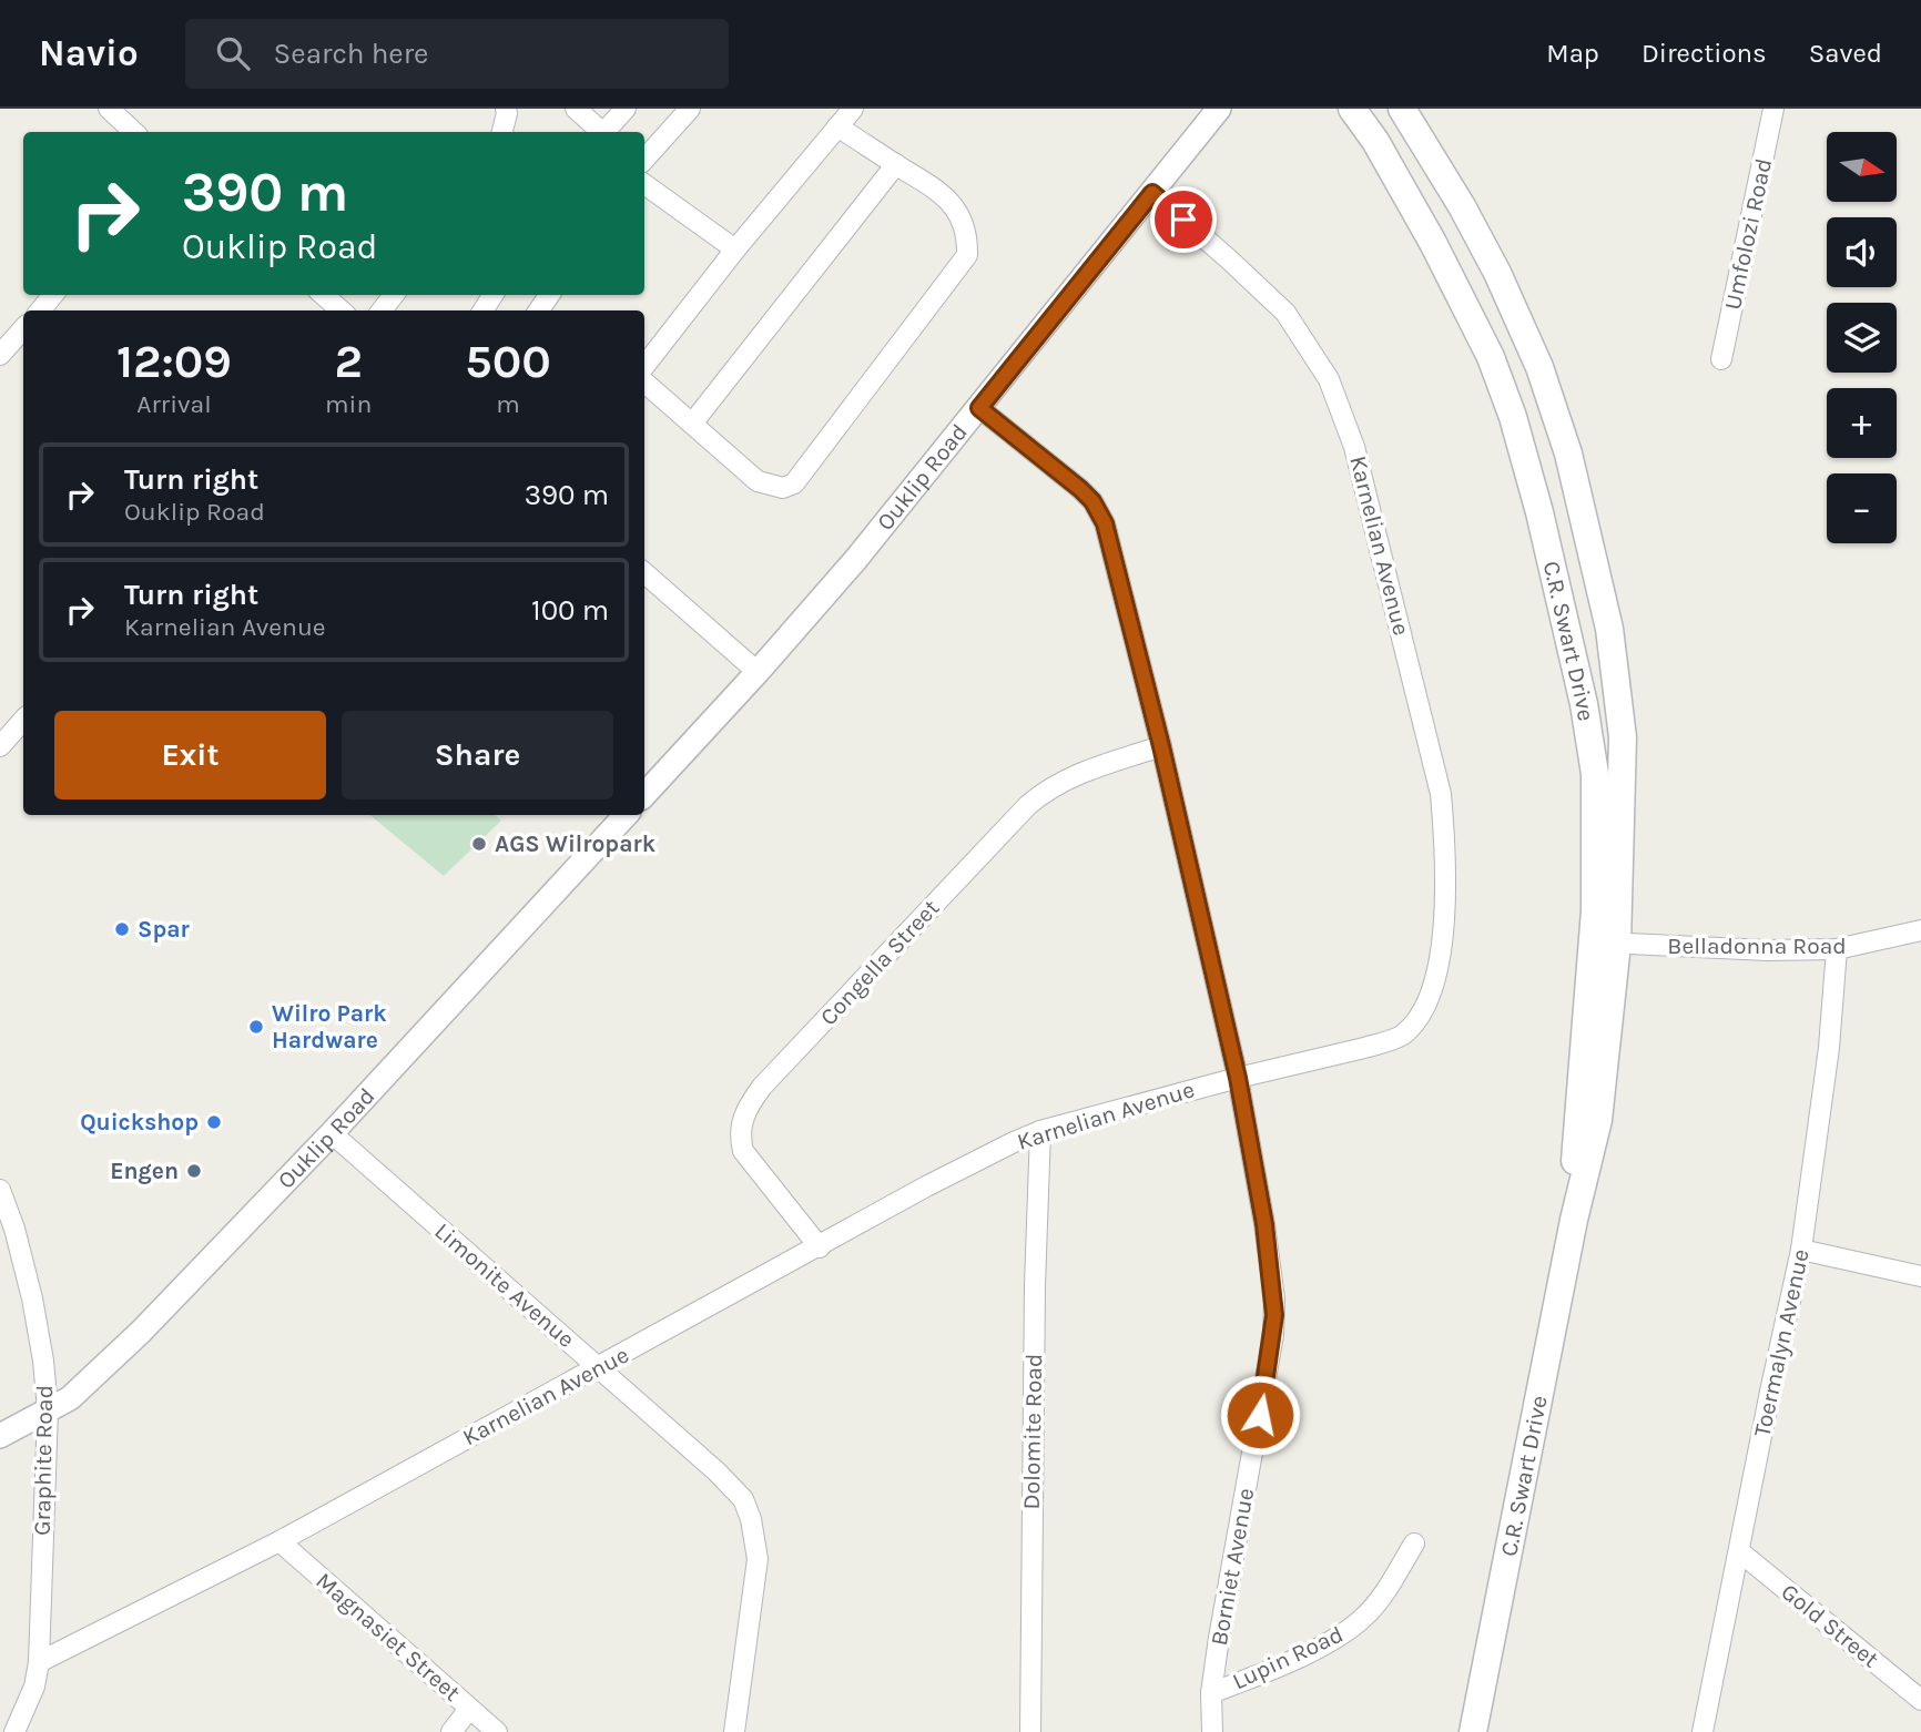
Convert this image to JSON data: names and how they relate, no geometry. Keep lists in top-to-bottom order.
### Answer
{
  "streets": {
    "main road": ["C.R. Swart Drive"],
    "street": [
      "Umfolozi Road",
      "Ouklip Road",
      "Karnelian Avenue",
      "Belladonna Road",
      "Congella Street",
      "Limonite Avenue",
      "Toermalyn Avenue",
      "Dolomite Road",
      "Graphite Road",
      "Borniet Avenue",
      "Gold Street",
      "Magnasiet Street",
      "Lupin Road"
    ]
  },
  "crossings": [
    ["Ouklip Road", "Karnelian Avenue"],
    ["Ouklip Road", "Limonite Avenue"],
    ["Ouklip Road", "Graphite Road"],
    ["Ouklip Road", "Borniet Avenue"],
    ["Karnelian Avenue", "Congella Street"],
    ["Karnelian Avenue", "Limonite Avenue"],
    ["Karnelian Avenue", "Dolomite Road"],
    ["Karnelian Avenue", "Graphite Road"],
    ["Karnelian Avenue", "Borniet Avenue"],
    ["Karnelian Avenue", "Magnasiet Street"],
    ["C.R. Swart Drive", "Belladonna Road"],
    ["Belladonna Road", "Toermalyn Avenue"],
    ["Congella Street", "Borniet Avenue"],
    ["Toermalyn Avenue", "Gold Street"],
    ["Borniet Avenue", "Lupin Road"]
  ],
  "places": [
    "AGS Wilropark",
    "Spar",
    "Wilro Park Hardware",
    "Quickshop",
    "Engen"
  ],
  "north": "right",
  "page": {
    "header": "Navio",
    "search": "Search here",
    "nav": ["Map", "Directions", "Saved"],
    "map_buttons": ["+", "−"],
    "turn": ["390 m", "Ouklip Road"],
    "eta": [
      "12:09",
      "Arrival",
      "2",
      "min",
      "500",
      "m"
    ],
    "list": [
      {
        "name": "Turn right",
        "note": "Ouklip Road",
        "value": "390 m"
      },
      {
        "name": "Turn right",
        "note": "Karnelian Avenue",
        "value": "100 m"
      }
    ],
    "buttons": ["Exit", "Share"]
  }
}
